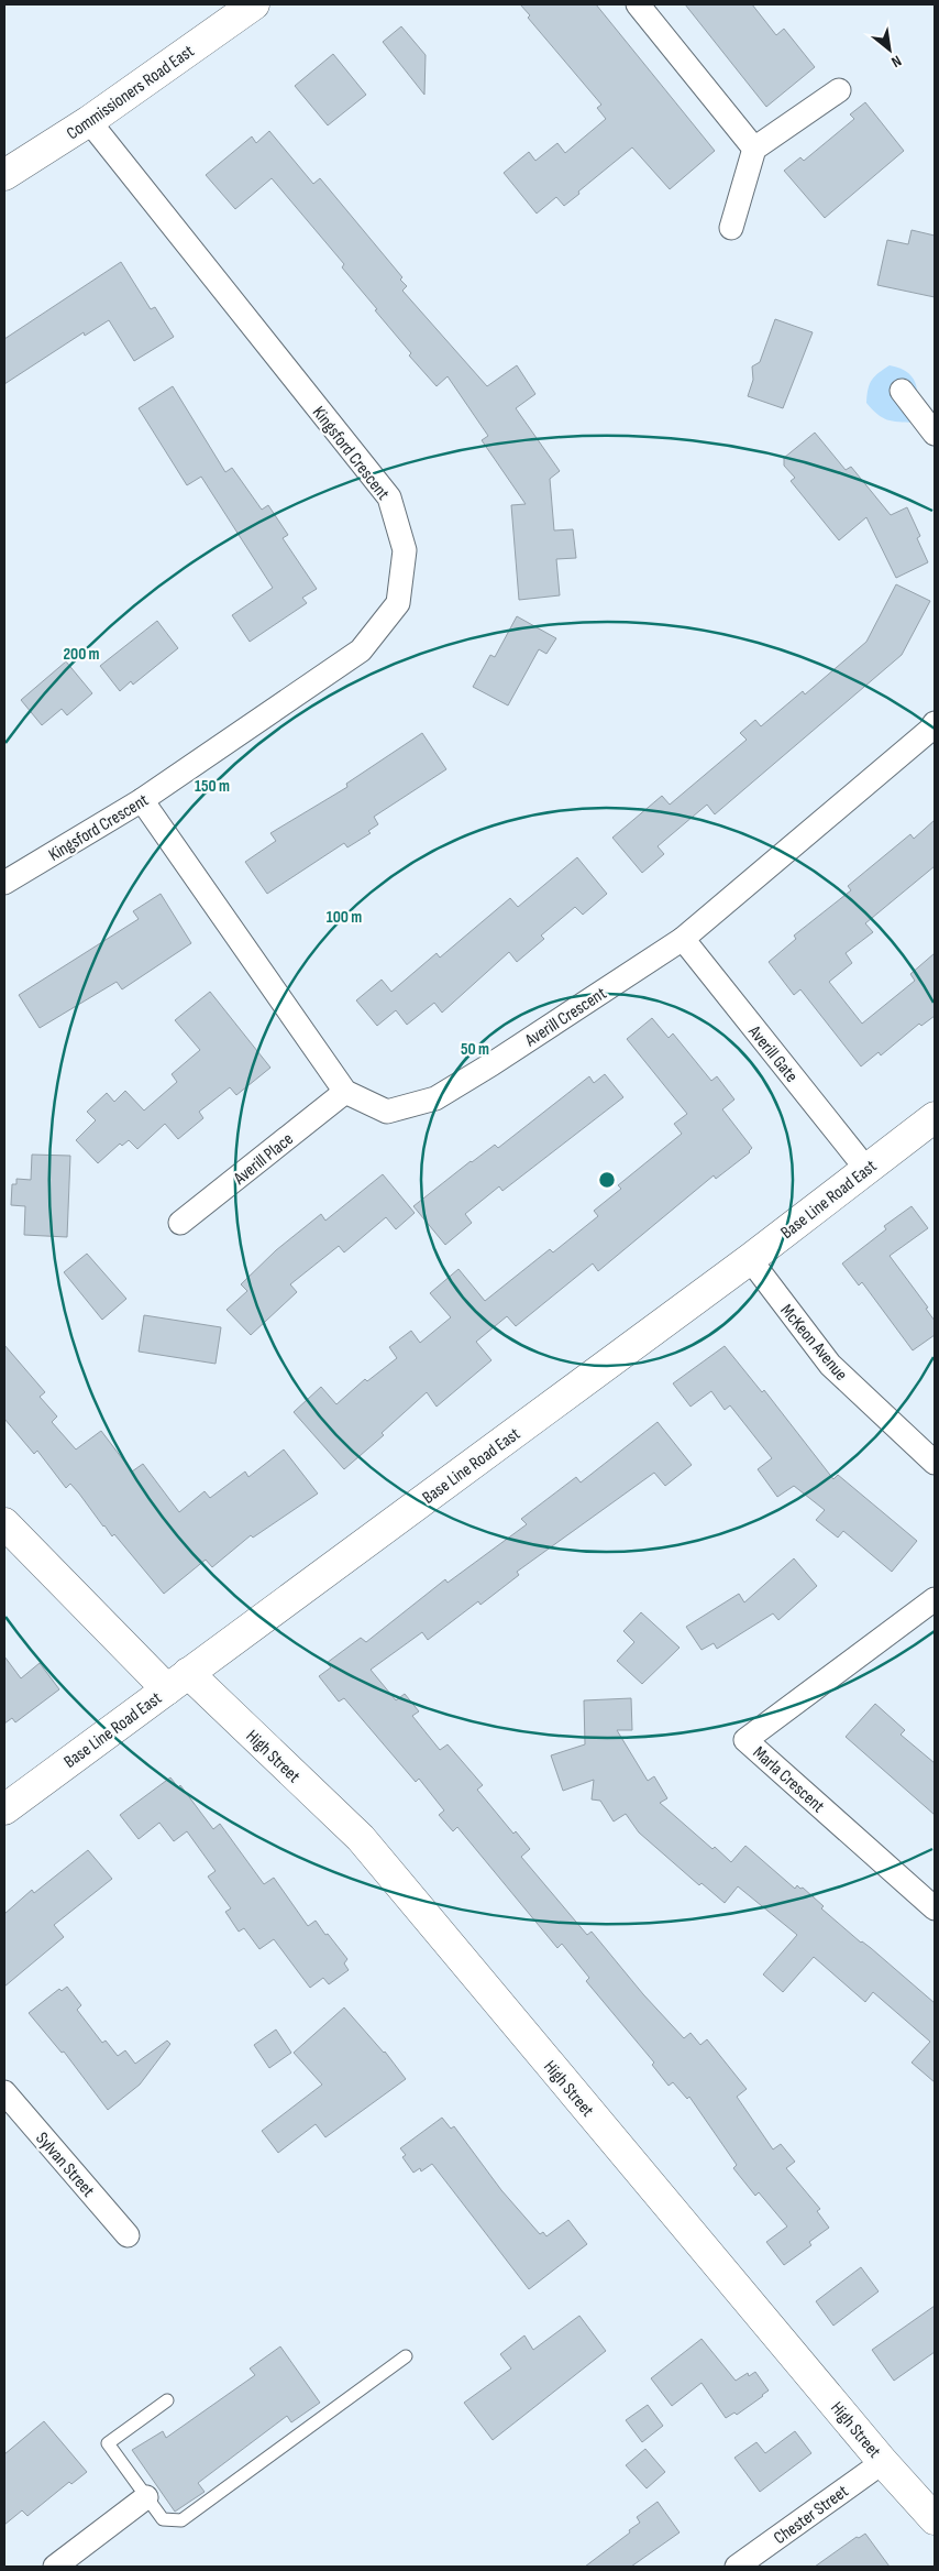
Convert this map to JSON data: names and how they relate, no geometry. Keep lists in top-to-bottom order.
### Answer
{
  "streets": {
    "street": [
      "Commissioners Road East",
      "Kingsford Crescent",
      "Averill Crescent",
      "Averill Gate",
      "Averill Place",
      "Base Line Road East",
      "McKeon Avenue",
      "High Street",
      "Marla Crescent",
      "Sylvan Street",
      "Chester Street"
    ]
  },
  "crossings": [
    ["Commissioners Road East", "Kingsford Crescent"],
    ["Kingsford Crescent", "Averill Crescent"],
    ["Averill Crescent", "Averill Gate"],
    ["Averill Crescent", "Averill Place"],
    ["Averill Gate", "Base Line Road East"],
    ["Base Line Road East", "McKeon Avenue"],
    ["Base Line Road East", "High Street"],
    ["High Street", "Chester Street"]
  ],
  "north": "bottom right",
  "rings": [
    "200 m",
    "150 m",
    "100 m",
    "50 m"
  ]
}
